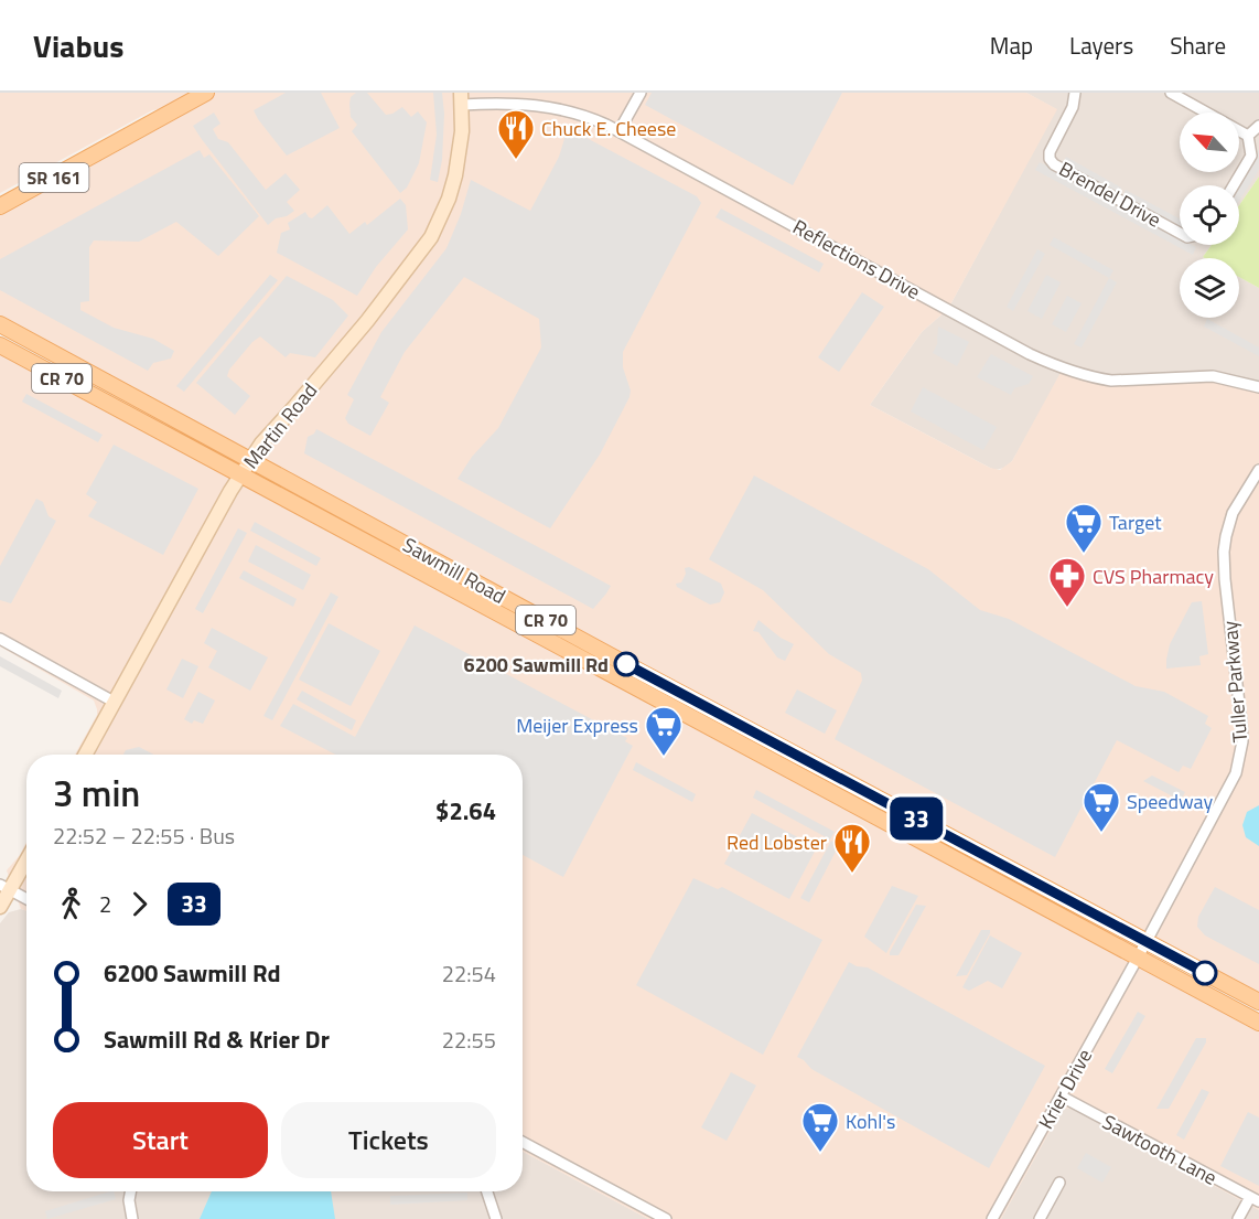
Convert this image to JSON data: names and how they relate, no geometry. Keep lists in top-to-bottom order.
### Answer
{
  "streets": {
    "main road": ["SR 161", "CR 70", "Sawmill Road"],
    "street": [
      "Brendel Drive",
      "Reflections Drive",
      "Martin Road",
      "Tuller Parkway",
      "Krier Drive",
      "Sawtooth Lane"
    ]
  },
  "crossings": [
    ["Reflections Drive", "Martin Road"],
    ["Martin Road", "Sawmill Road"],
    ["Sawmill Road", "Tuller Parkway"],
    ["Sawmill Road", "Krier Drive"],
    ["Tuller Parkway", "Krier Drive"],
    ["Krier Drive", "Sawtooth Lane"]
  ],
  "places": {
    "restaurant": ["Chuck E. Cheese", "Red Lobster"],
    "supermarket": [
      "Target",
      "Meijer Express",
      "Speedway",
      "Kohl's"
    ],
    "pharmacy": ["CVS Pharmacy"],
    "other": ["6200 Sawmill Rd"]
  },
  "lines": ["bus line 33"],
  "north": "top left",
  "page": {
    "header": "Viabus",
    "nav": ["Map", "Layers", "Share"],
    "on_map": "33",
    "heading": ["3 min", "22:52 – 22:55 · Bus", "$2.64"],
    "legs": ["2", "33"],
    "list": [
      {
        "name": "6200 Sawmill Rd",
        "value": "22:54"
      },
      {
        "name": "Sawmill Rd & Krier Dr",
        "value": "22:55"
      }
    ],
    "buttons": ["Start", "Tickets"]
  }
}
